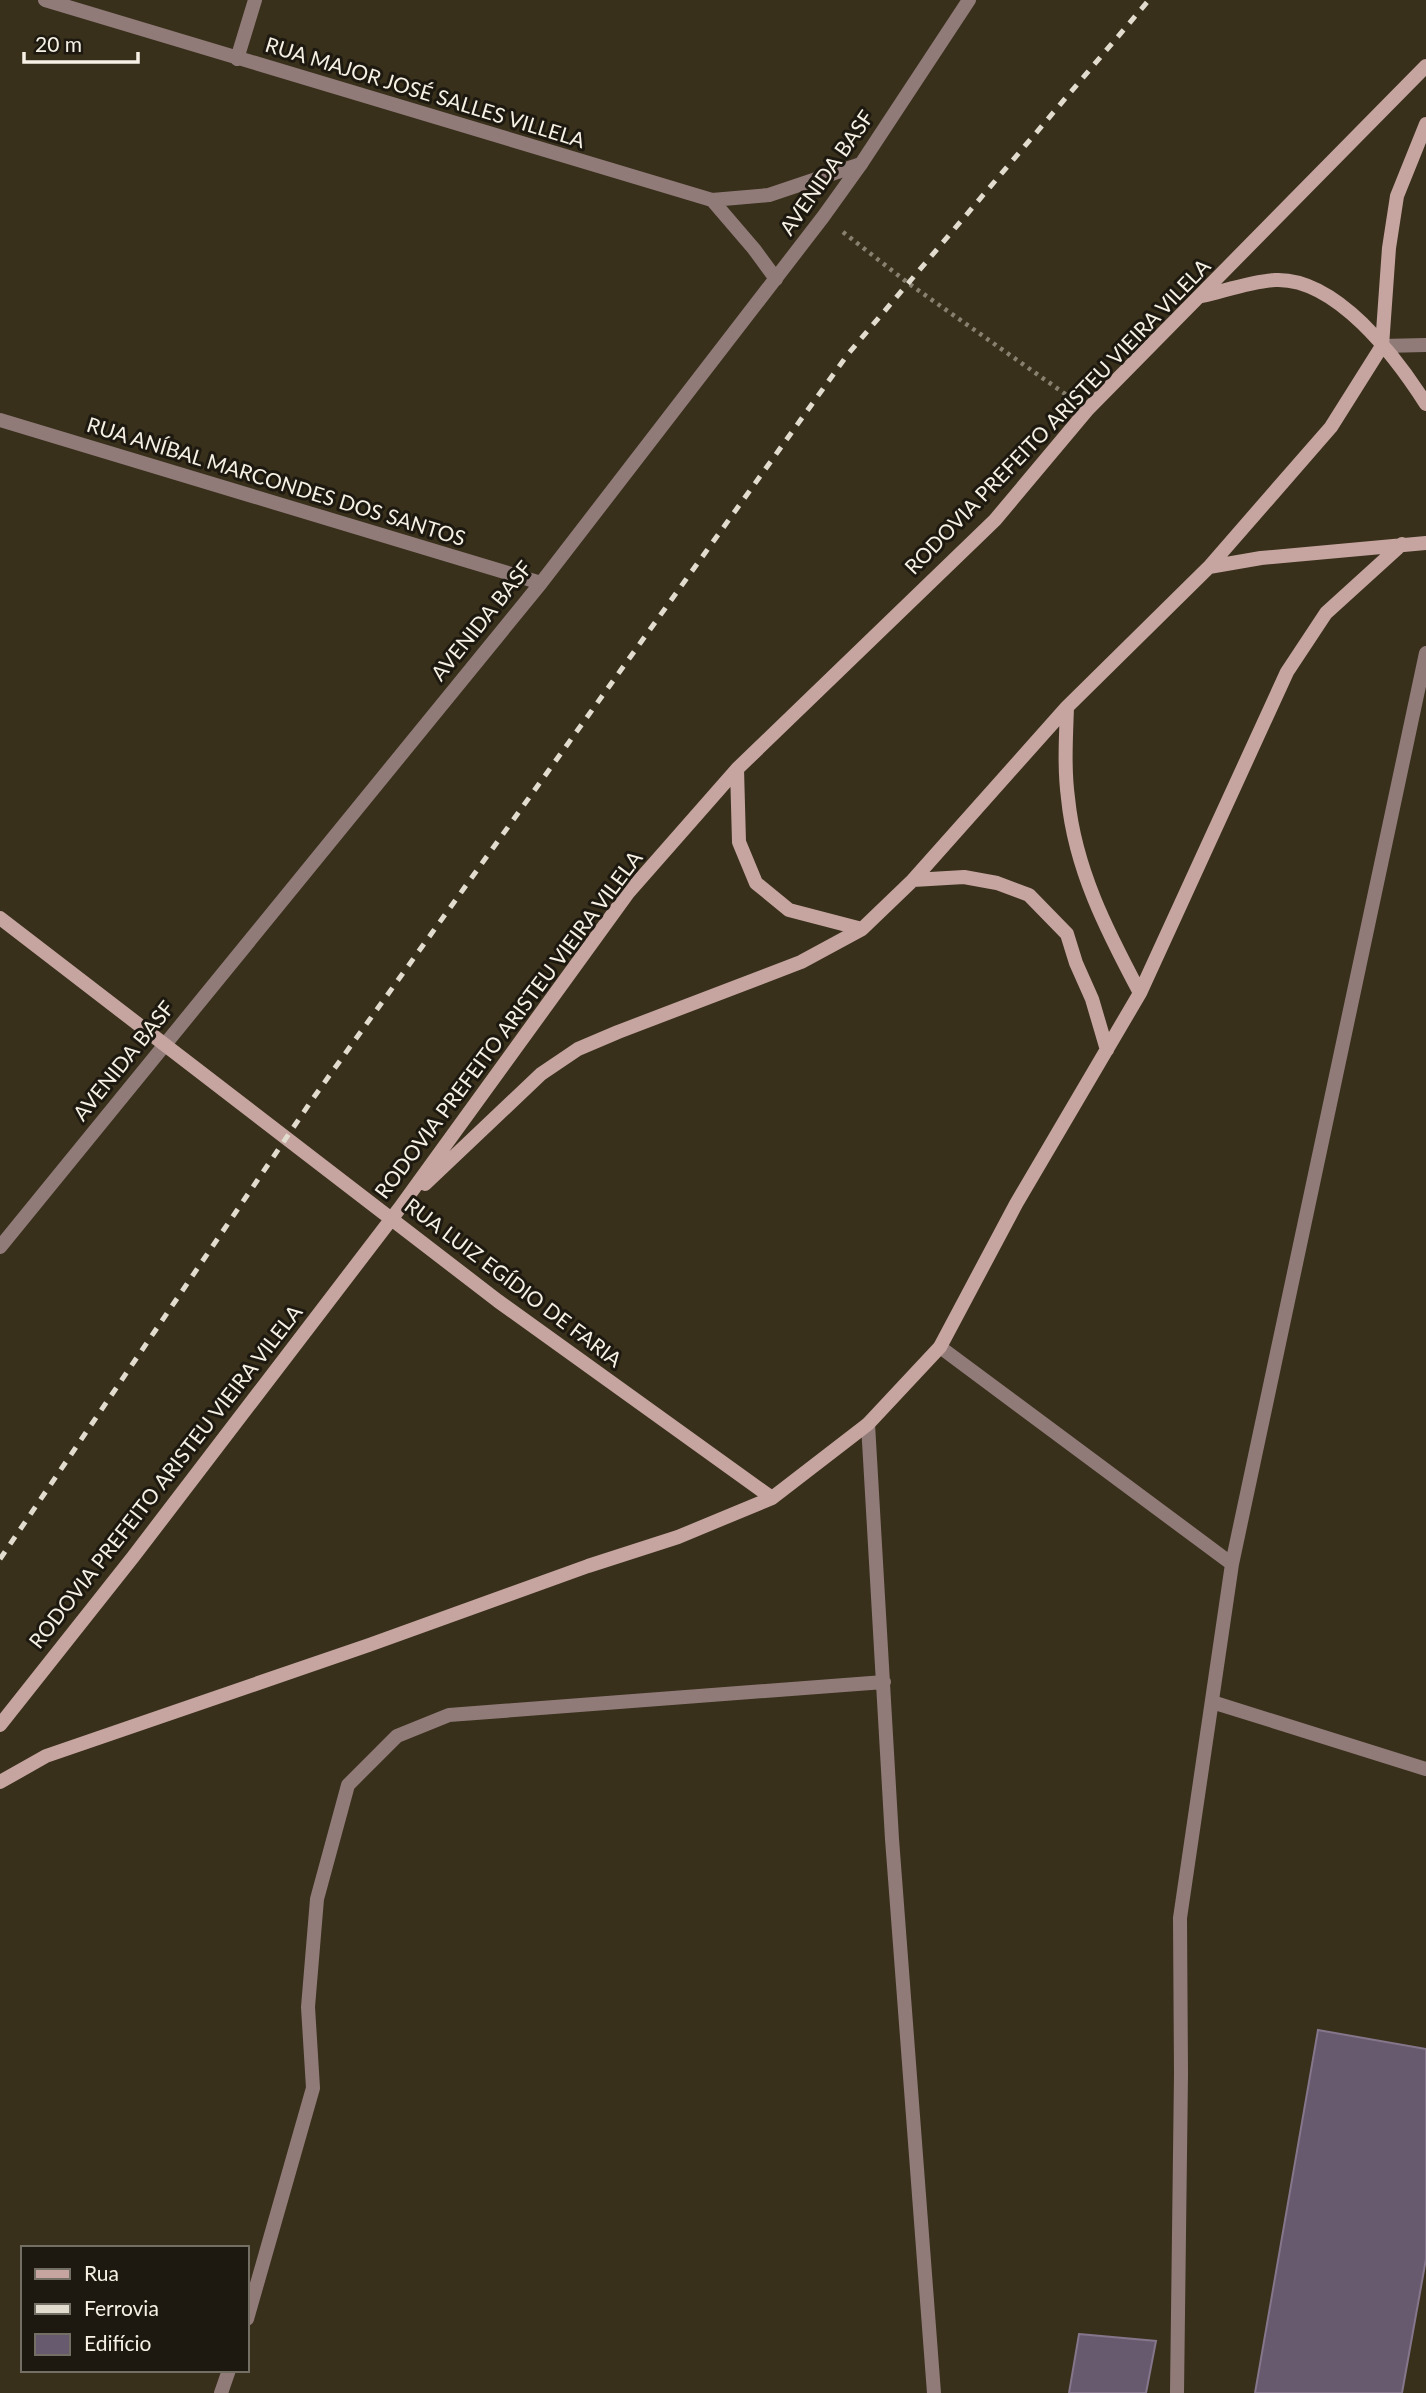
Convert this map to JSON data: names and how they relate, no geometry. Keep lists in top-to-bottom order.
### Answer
{
  "streets": {
    "main road": ["RODOVIA PREFEITO ARISTEU VIEIRA VILELA", "RUA LUIZ EGÍDIO DE FARIA"],
    "street": ["RUA MAJOR JOSÉ SALLES VILLELA", "AVENIDA BASF", "RUA ANÍBAL MARCONDES DOS SANTOS"]
  },
  "crossings": [
    ["AVENIDA BASF", "RUA ANÍBAL MARCONDES DOS SANTOS"]
  ],
  "legend": ["Rua", "Ferrovia", "Edifício"],
  "scale_bar": "20 m"
}
